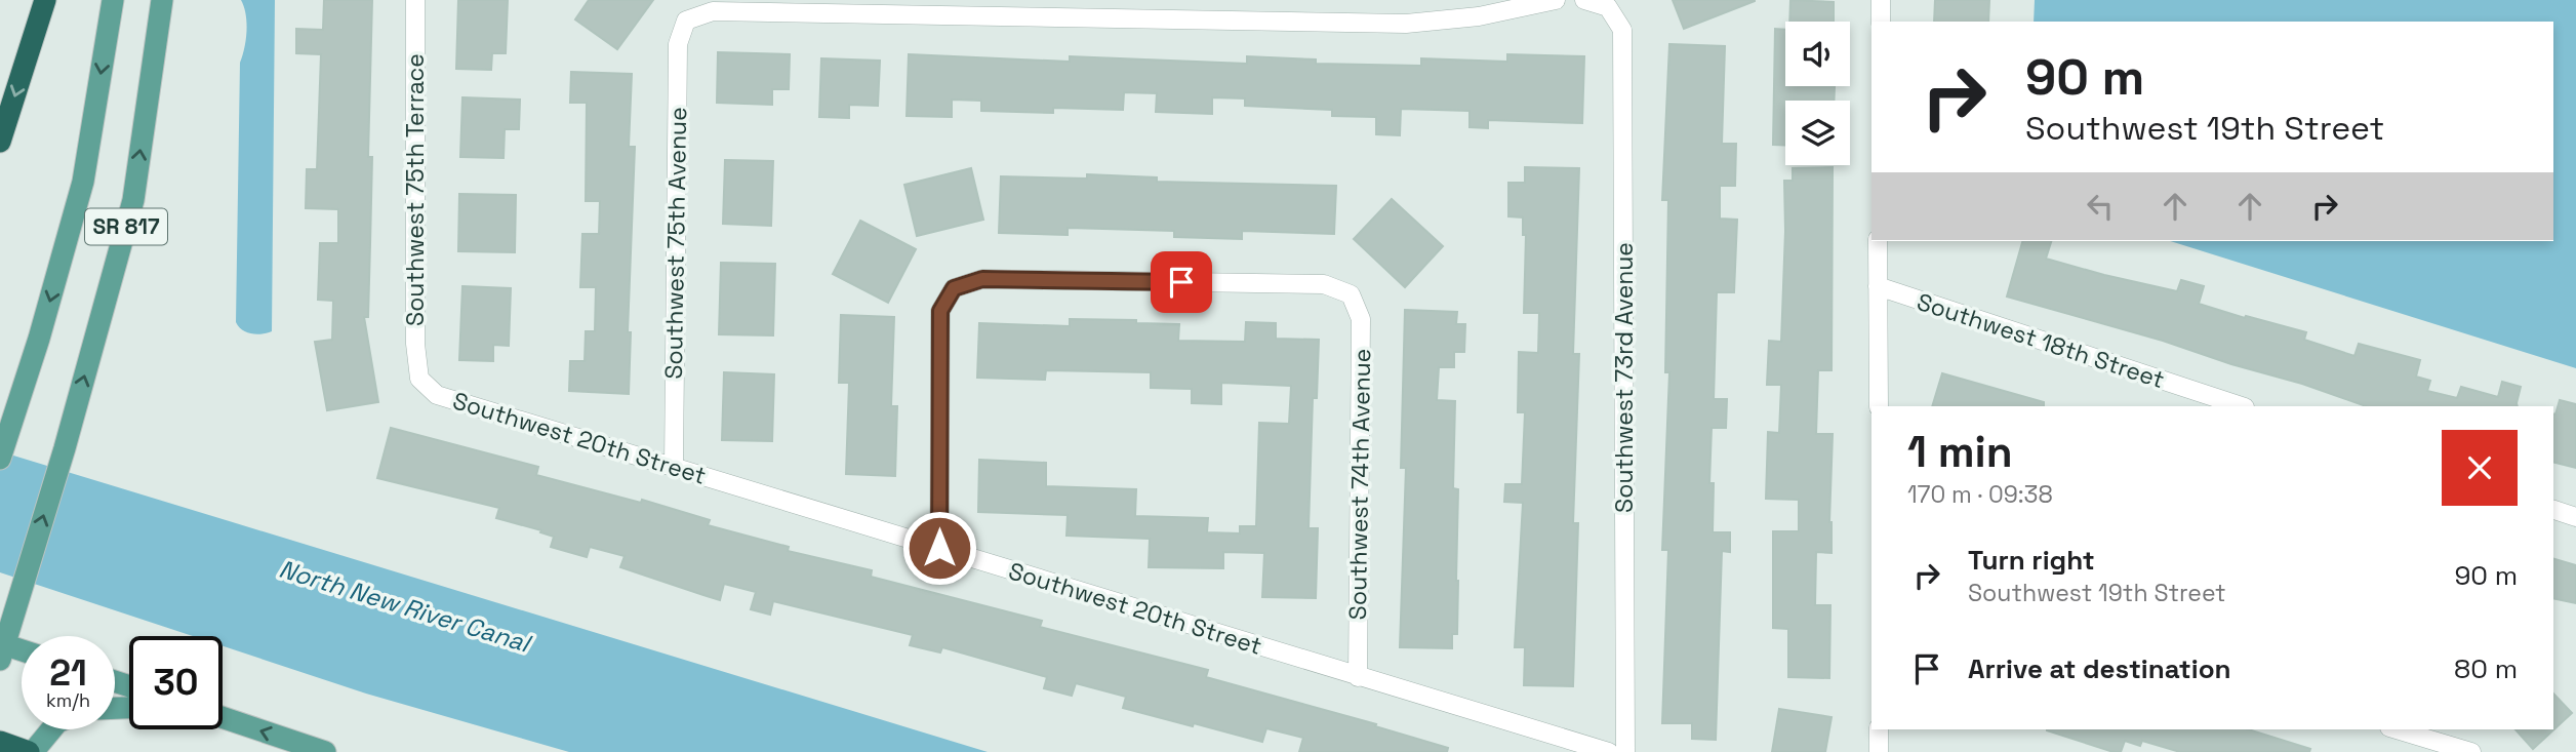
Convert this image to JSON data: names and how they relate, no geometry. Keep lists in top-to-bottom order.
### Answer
{
  "streets": {
    "main road": ["SR 817"],
    "street": [
      "Southwest 75th Terrace",
      "Southwest 75th Avenue",
      "Southwest 18th Street",
      "Southwest 73rd Avenue",
      "Southwest 20th Street",
      "Southwest 74th Avenue"
    ]
  },
  "crossings": [
    ["Southwest 75th Terrace", "Southwest 20th Street"],
    ["Southwest 75th Avenue", "Southwest 20th Street"],
    ["Southwest 20th Street", "Southwest 74th Avenue"]
  ],
  "water": ["North New River Canal"],
  "page": {
    "turn": ["90 m", "Southwest 19th Street"],
    "heading": ["1 min", "170 m · 09:38"],
    "list": [
      {
        "name": "Turn right",
        "note": "Southwest 19th Street",
        "value": "90 m"
      },
      {
        "name": "Arrive at destination",
        "value": "80 m"
      }
    ],
    "speed": "21 km/h",
    "limit": "30"
  }
}
